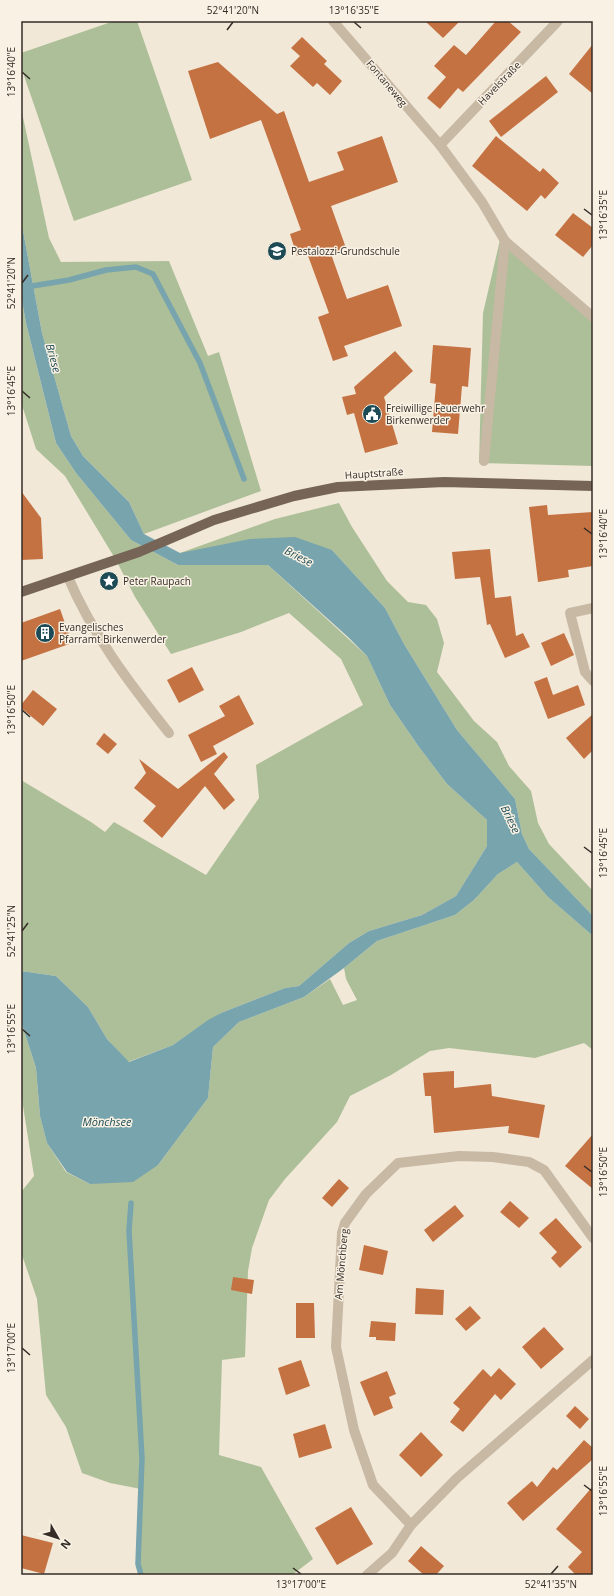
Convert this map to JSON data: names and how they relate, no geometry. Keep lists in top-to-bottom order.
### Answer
{
  "streets": {
    "main road": ["Hauptstraße"],
    "street": ["Fontaneweg", "Havelstraße", "Am Mönchberg"]
  },
  "crossings": [
    ["Fontaneweg", "Havelstraße"]
  ],
  "water": ["Briese", "Mönchsee"],
  "places": {
    "school or university": ["Pestalozzi-Grundschule"],
    "public building": ["Freiwillige Feuerwehr Birkenwerder"],
    "place": ["Peter Raupach"],
    "building": ["Evangelisches Pfarramt Birkenwerder"]
  },
  "north": "bottom right",
  "coordinates": [
    "52°41'20\"N",
    "13°16'35\"E",
    "13°16'40\"E",
    "13°16'45\"E",
    "13°16'50\"E",
    "52°41'25\"N",
    "13°16'55\"E",
    "13°17'00\"E",
    "52°41'35\"N"
  ]
}
